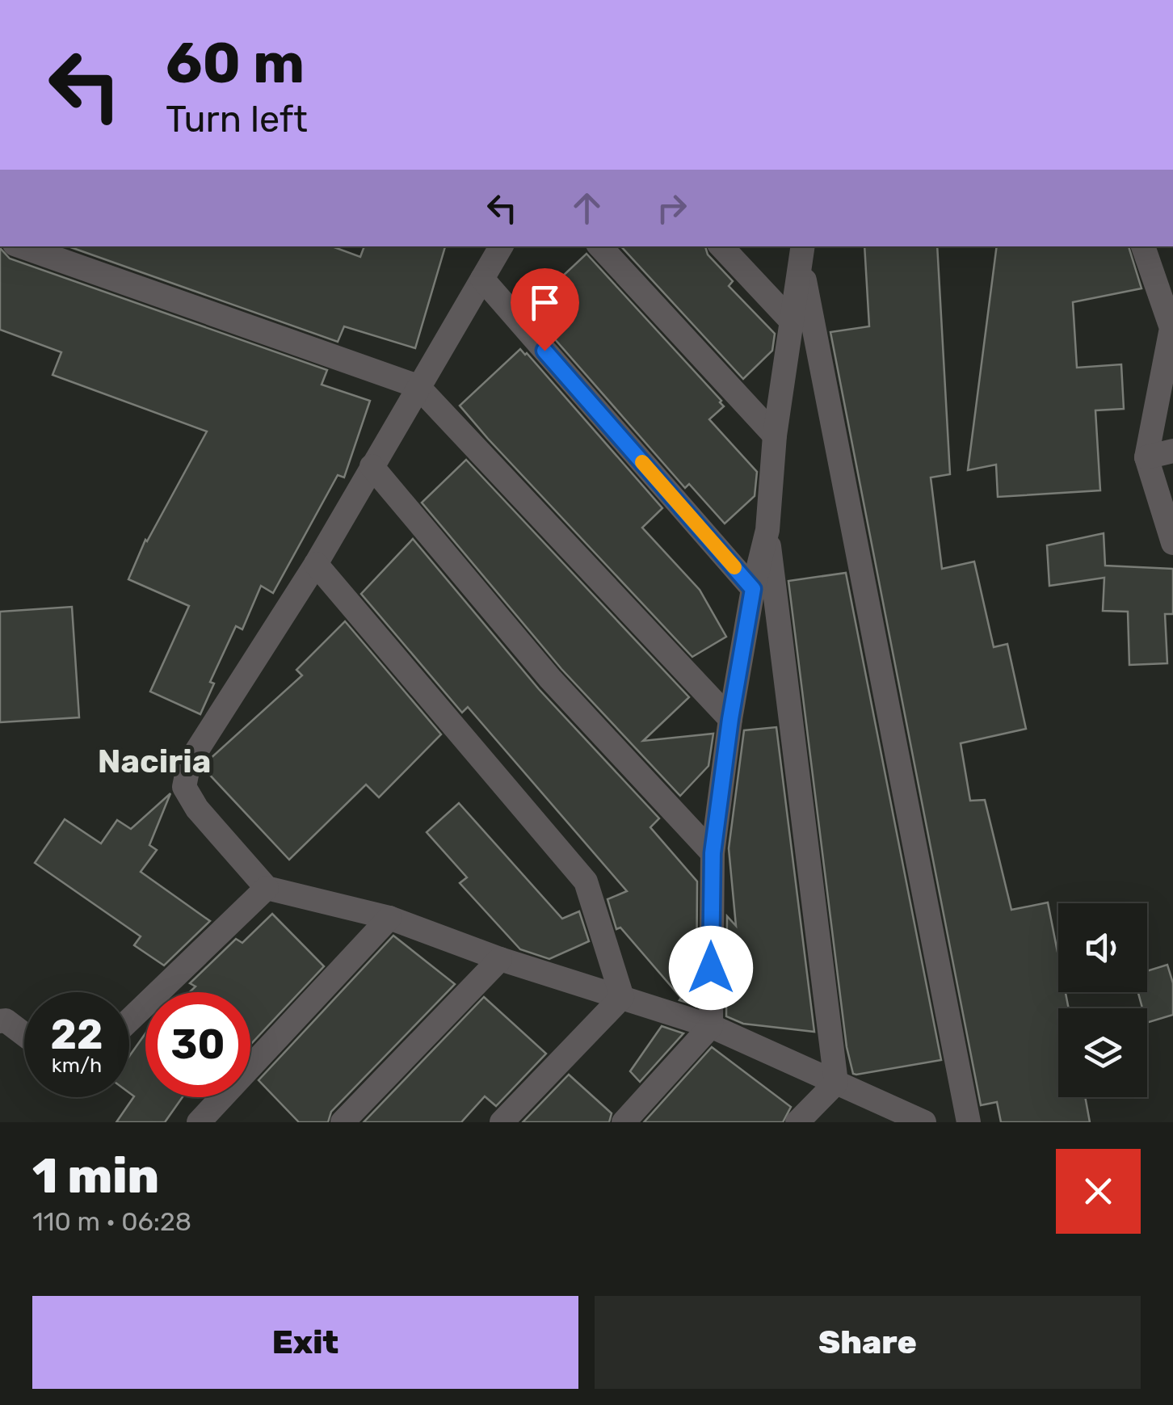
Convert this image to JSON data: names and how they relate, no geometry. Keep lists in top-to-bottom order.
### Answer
{
  "districts": ["Naciria"],
  "page": {
    "turn": ["60 m", "Turn left"],
    "speed": "22 km/h",
    "limit": "30",
    "heading": ["1 min", "110 m · 06:28"],
    "buttons": ["Exit", "Share"]
  }
}
